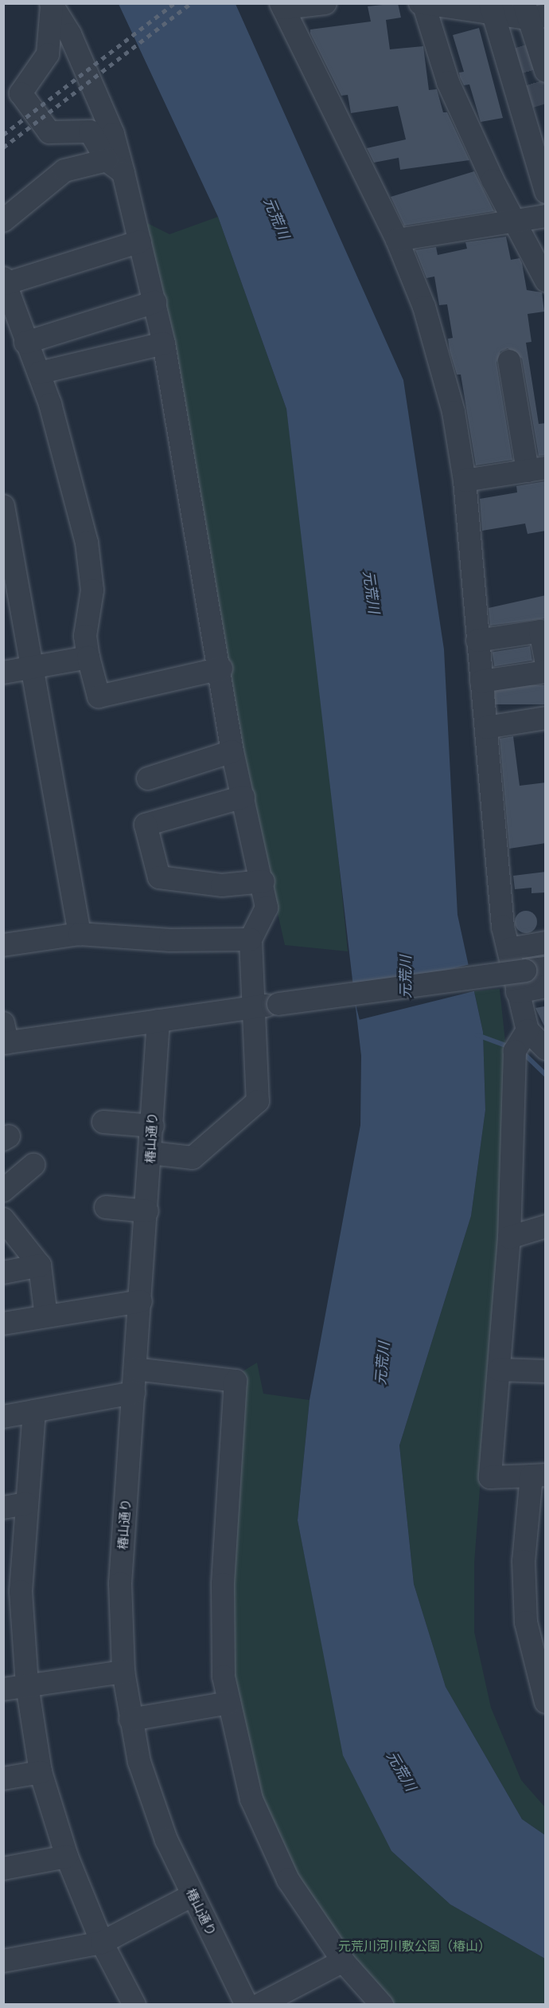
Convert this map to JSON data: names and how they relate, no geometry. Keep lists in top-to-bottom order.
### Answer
{
  "streets": {
    "street": ["椿山通り"]
  },
  "water": ["元荒川"],
  "parks": ["元荒川河川敷公園（椿山）"]
}
